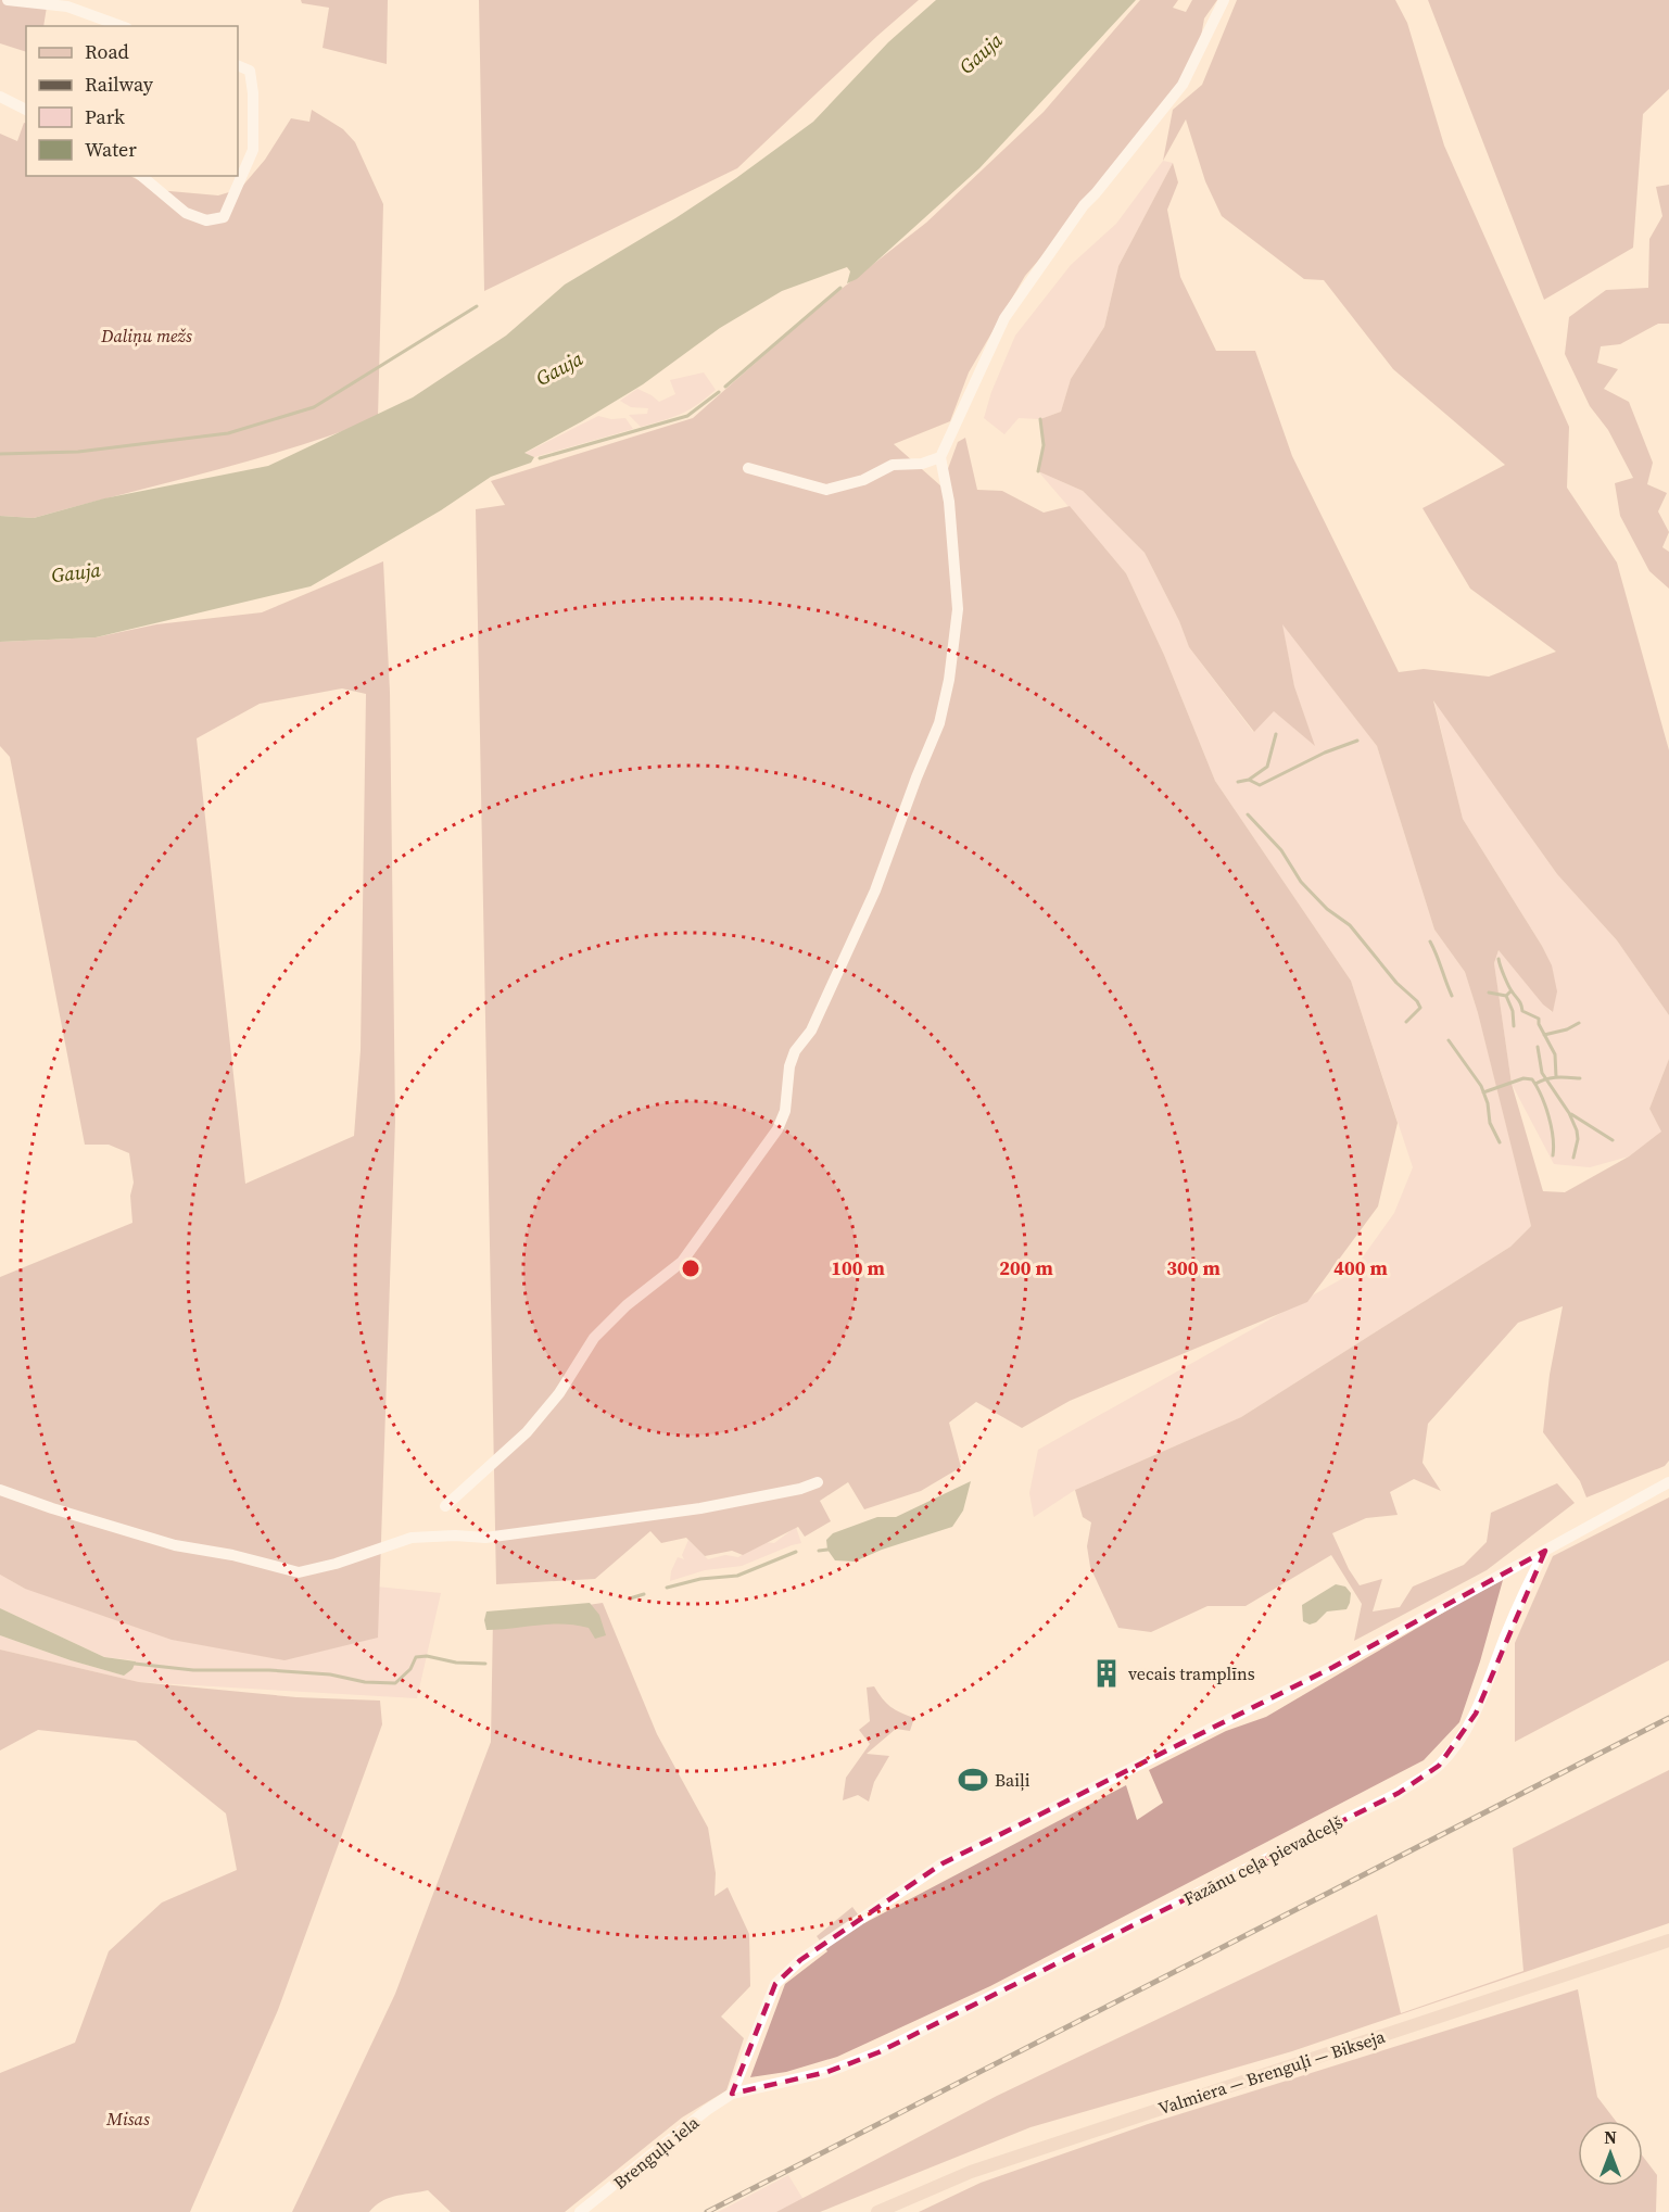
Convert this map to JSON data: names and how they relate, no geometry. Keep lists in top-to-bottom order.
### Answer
{
  "streets": {
    "main road": ["Valmiera — Brenguļi — Bikseja"],
    "street": ["Fazānu ceļa pievadceļš", "Brenguļu iela"]
  },
  "crossings": [
    ["Fazānu ceļa pievadceļš", "Brenguļu iela"]
  ],
  "water": ["Gauja"],
  "parks": ["Daliņu mežs", "Misas"],
  "places": {
    "building": ["vecais tramplīns"],
    "sports": ["Baiļi"]
  },
  "legend": [
    "Road",
    "Railway",
    "Park",
    "Water"
  ],
  "north": "top",
  "rings": [
    "100 m",
    "200 m",
    "300 m",
    "400 m"
  ]
}
